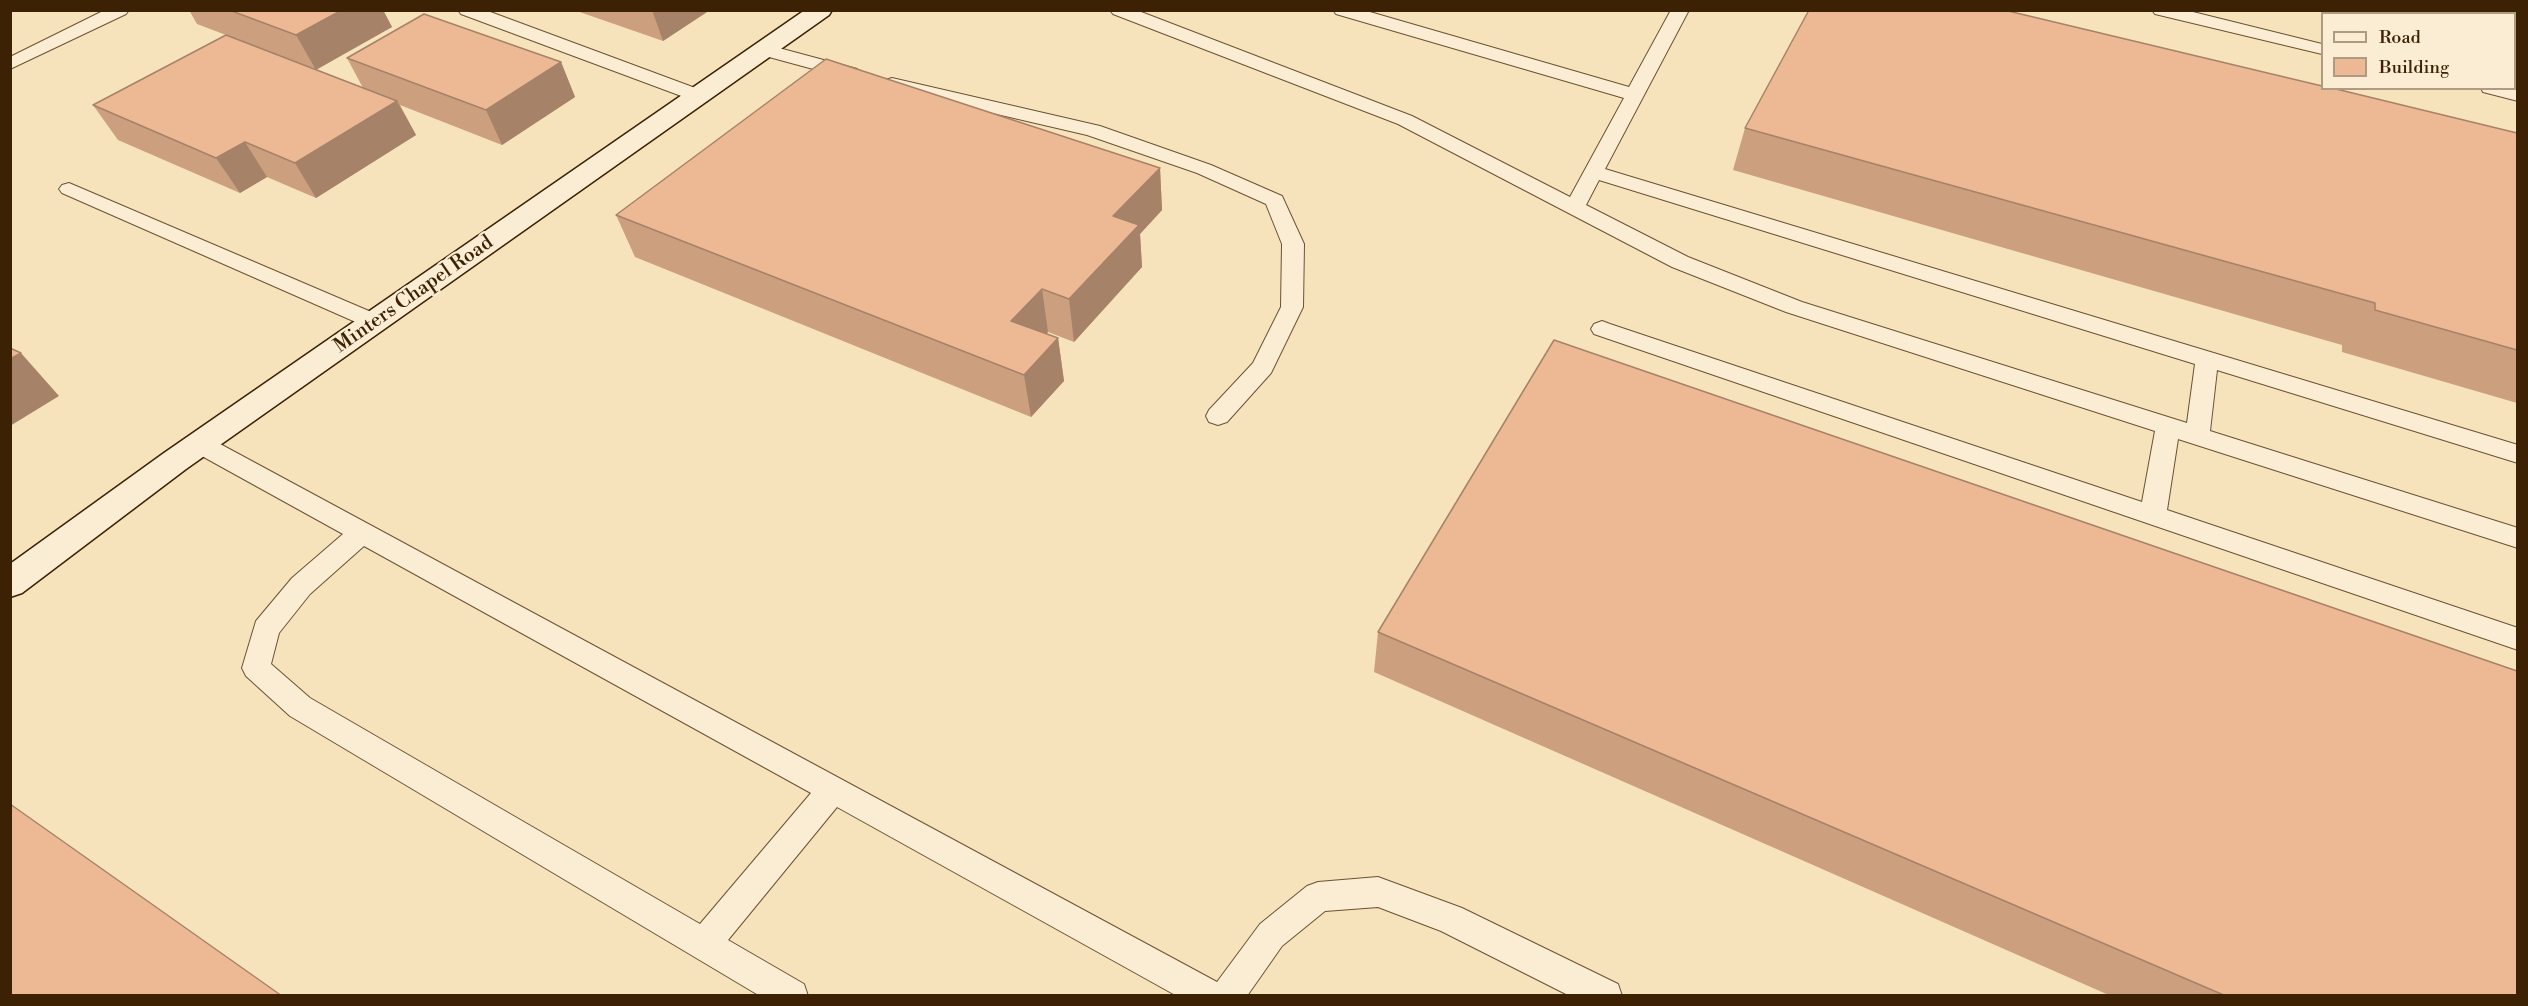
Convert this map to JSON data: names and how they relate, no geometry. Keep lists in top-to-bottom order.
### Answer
{
  "streets": {
    "street": ["Minters Chapel Road"]
  },
  "legend": ["Road", "Building"]
}
